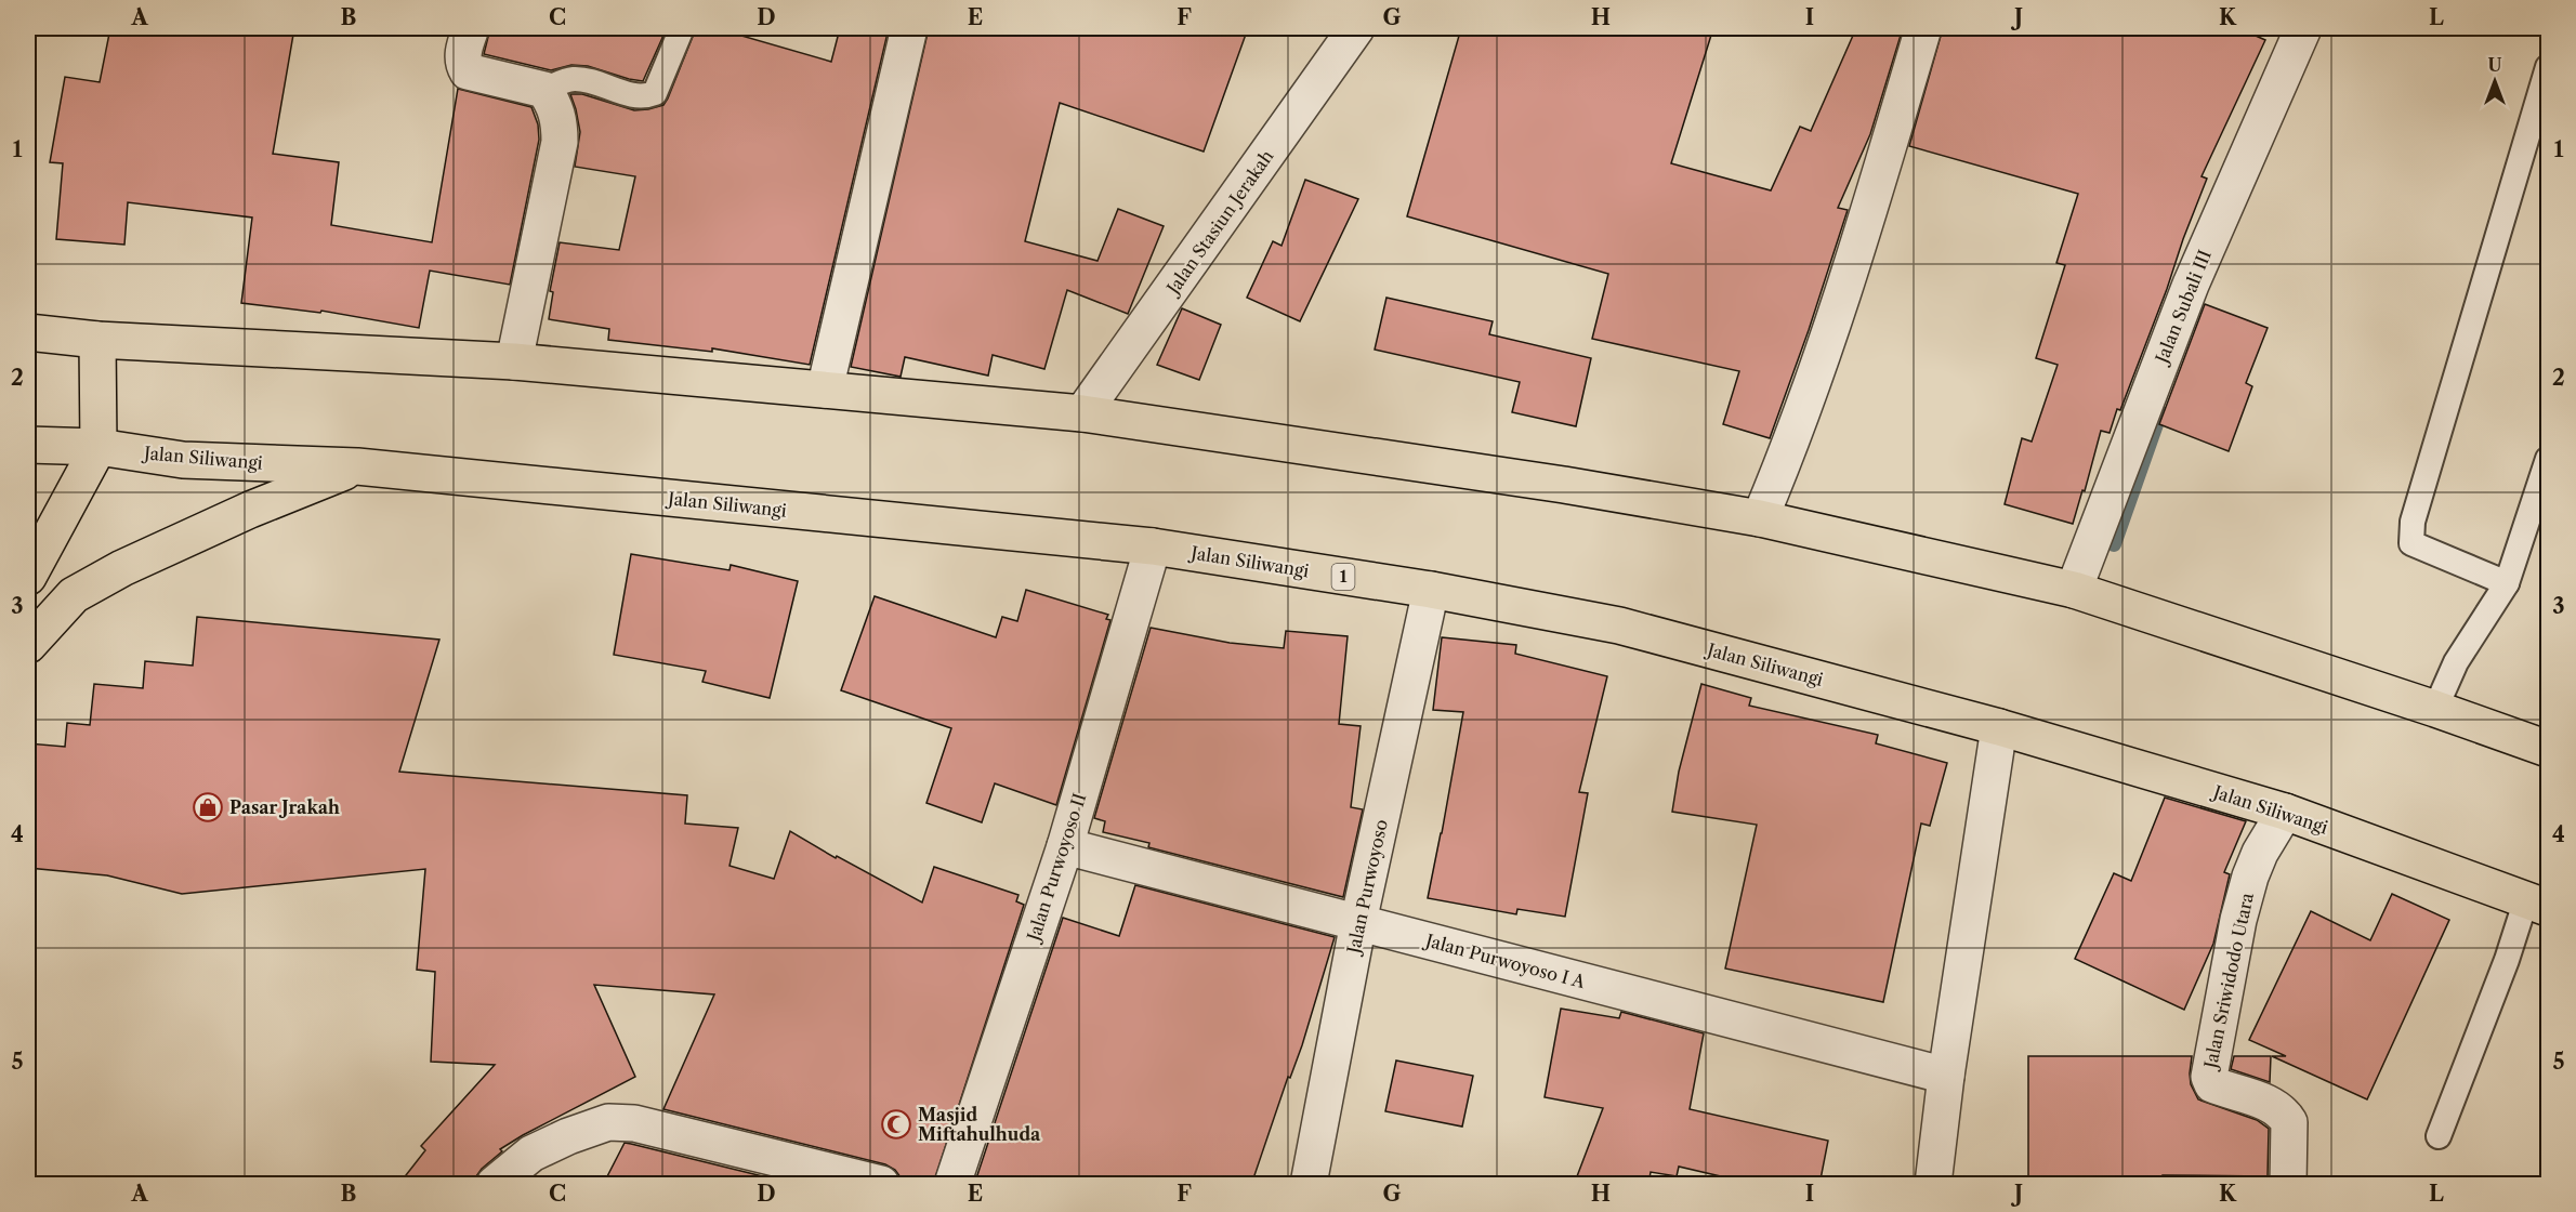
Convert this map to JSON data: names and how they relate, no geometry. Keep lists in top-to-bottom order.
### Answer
{
  "streets": {
    "main road": ["Jalan Siliwangi", "1"],
    "street": [
      "Jalan Stasiun Jerakah",
      "Jalan Subali III",
      "Jalan Purwoyoso II",
      "Jalan Purwoyoso",
      "Jalan Purwoyoso I A",
      "Jalan Sriwidodo Utara"
    ]
  },
  "crossings": [
    ["Jalan Siliwangi", "Jalan Purwoyoso II"],
    ["Jalan Siliwangi", "Jalan Purwoyoso"],
    ["Jalan Siliwangi", "Jalan Sriwidodo Utara"],
    ["Jalan Purwoyoso II", "Jalan Purwoyoso I A"],
    ["Jalan Purwoyoso", "Jalan Purwoyoso I A"]
  ],
  "places": {
    "shop": ["Pasar Jrakah"],
    "mosque": ["Masjid Miftahulhuda"]
  },
  "north": "top",
  "grid": {
    "columns": [
      "A",
      "B",
      "C",
      "D",
      "E",
      "F",
      "G",
      "H",
      "I",
      "J",
      "K",
      "L"
    ],
    "rows": [
      "1",
      "2",
      "3",
      "4",
      "5"
    ]
  }
}
